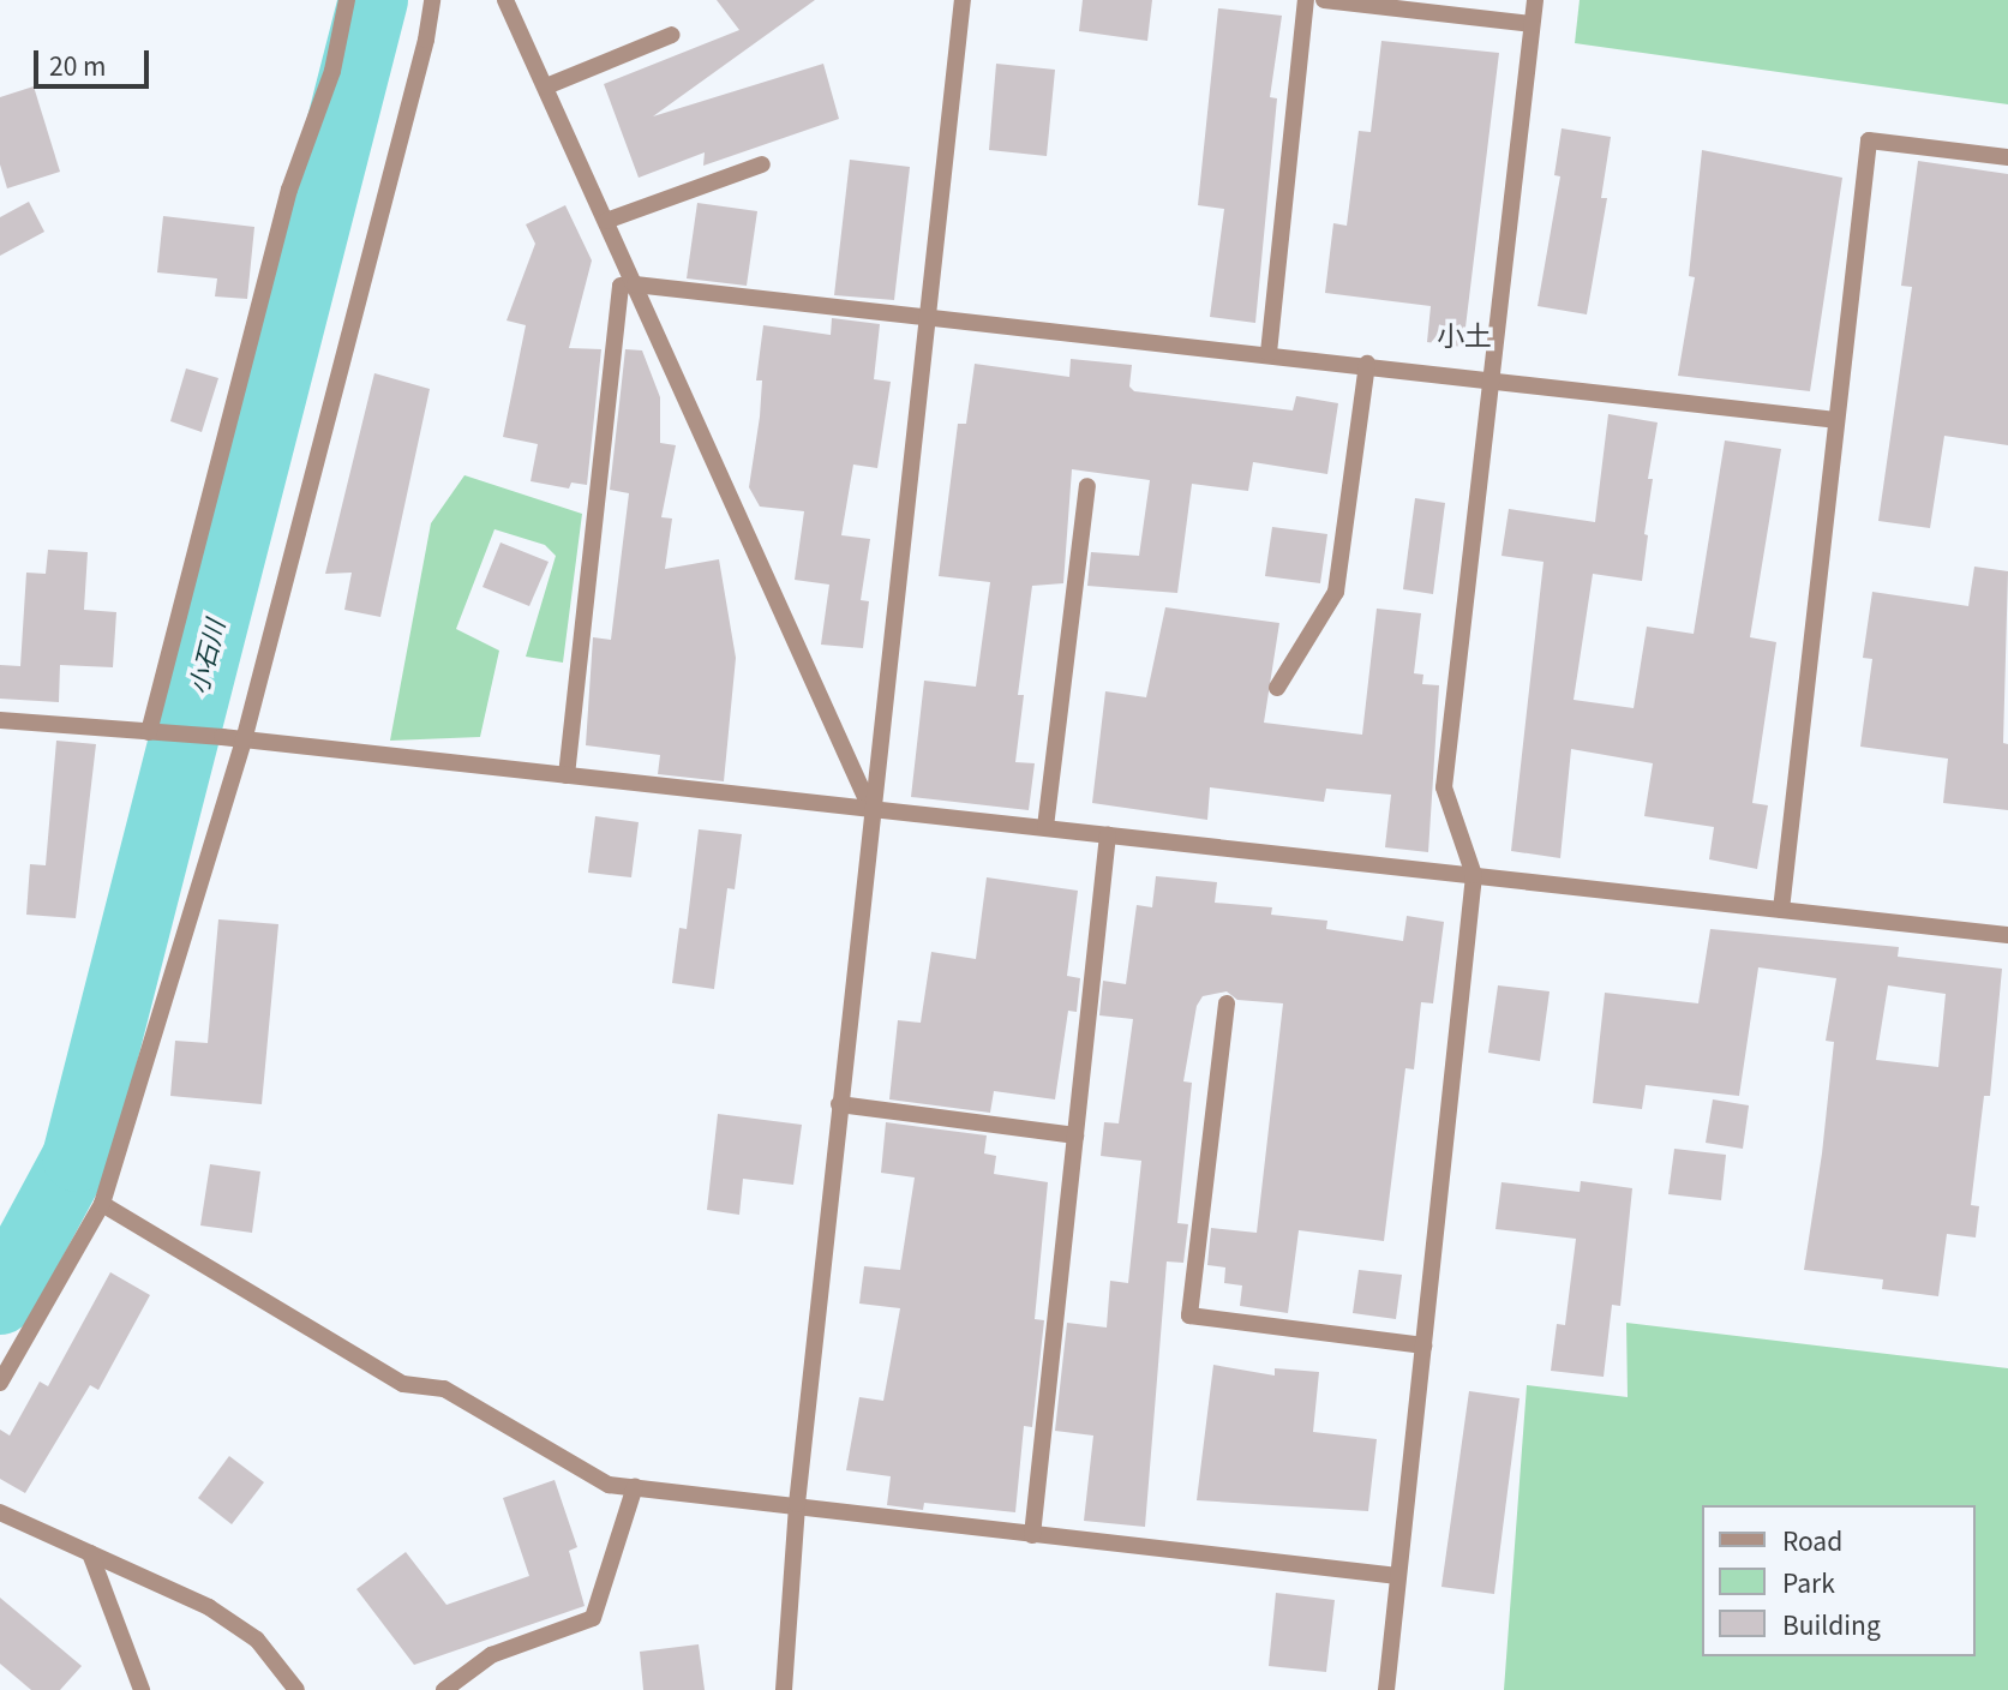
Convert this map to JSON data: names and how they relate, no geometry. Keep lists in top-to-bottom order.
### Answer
{
  "districts": ["小土"],
  "water": ["小石川"],
  "legend": ["Road", "Park", "Building"],
  "scale_bar": "20 m"
}
